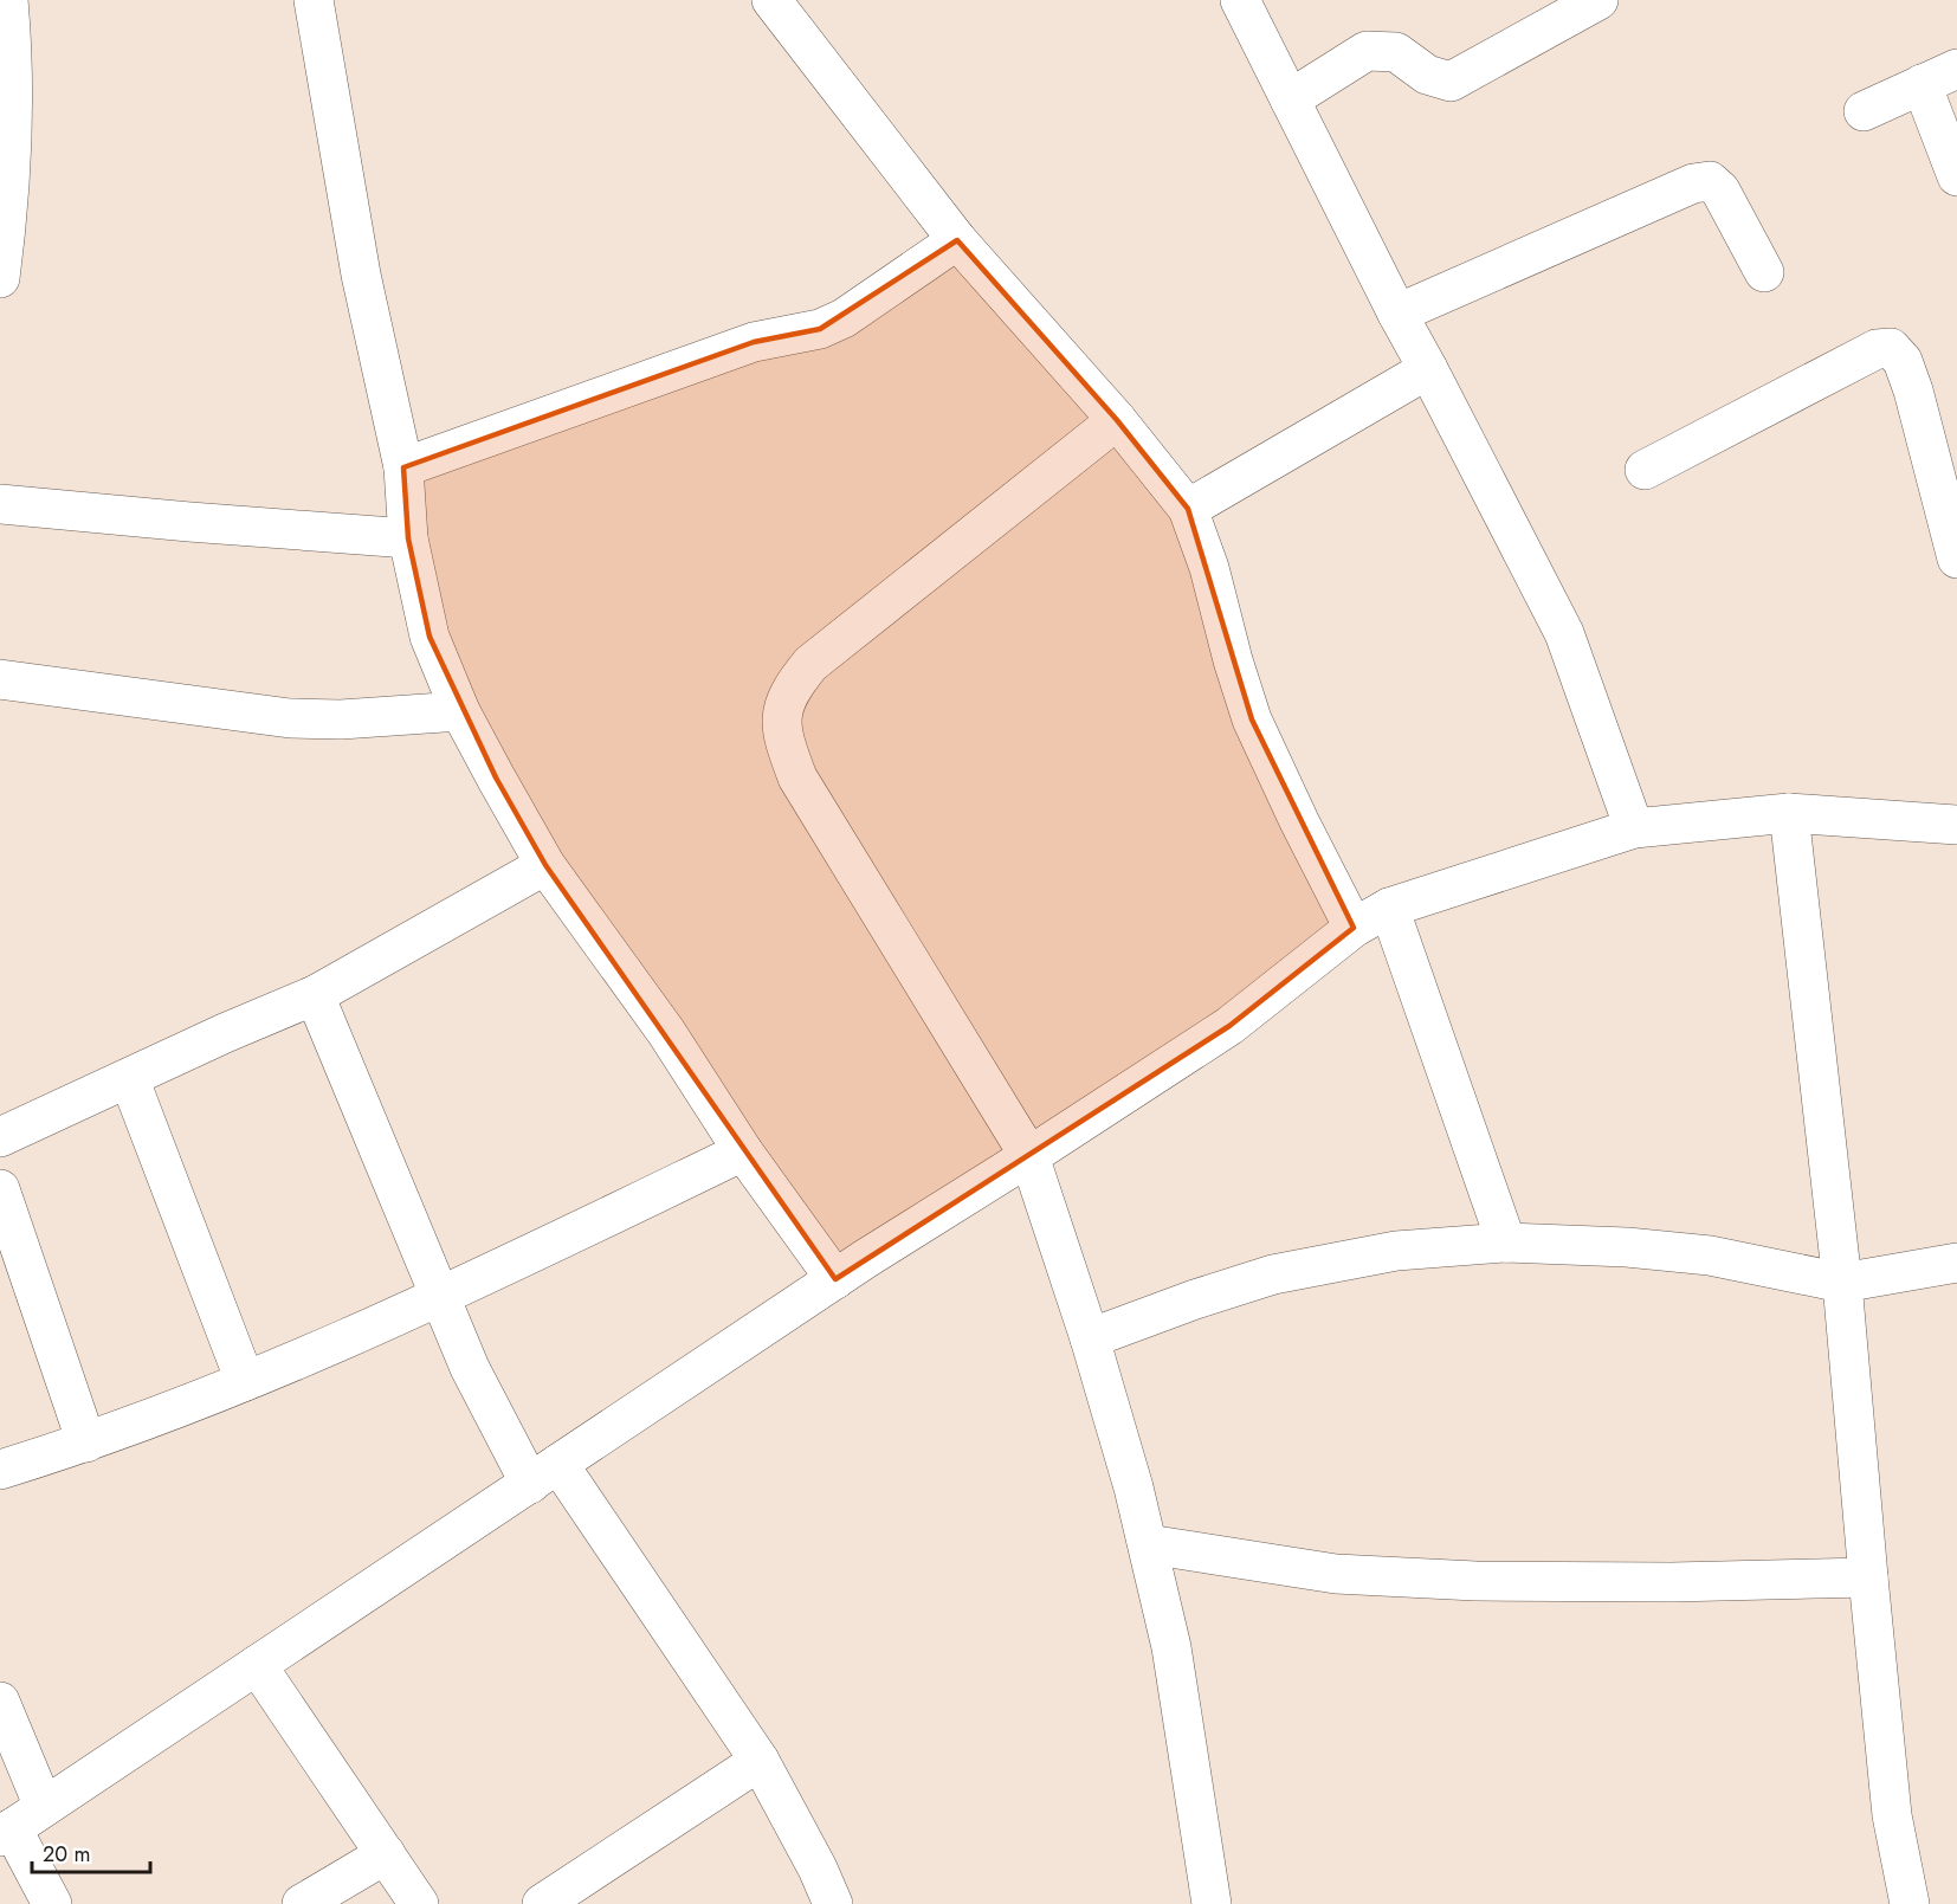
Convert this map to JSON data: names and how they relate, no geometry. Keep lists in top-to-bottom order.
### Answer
{
  "scale_bar": "20 m"
}
